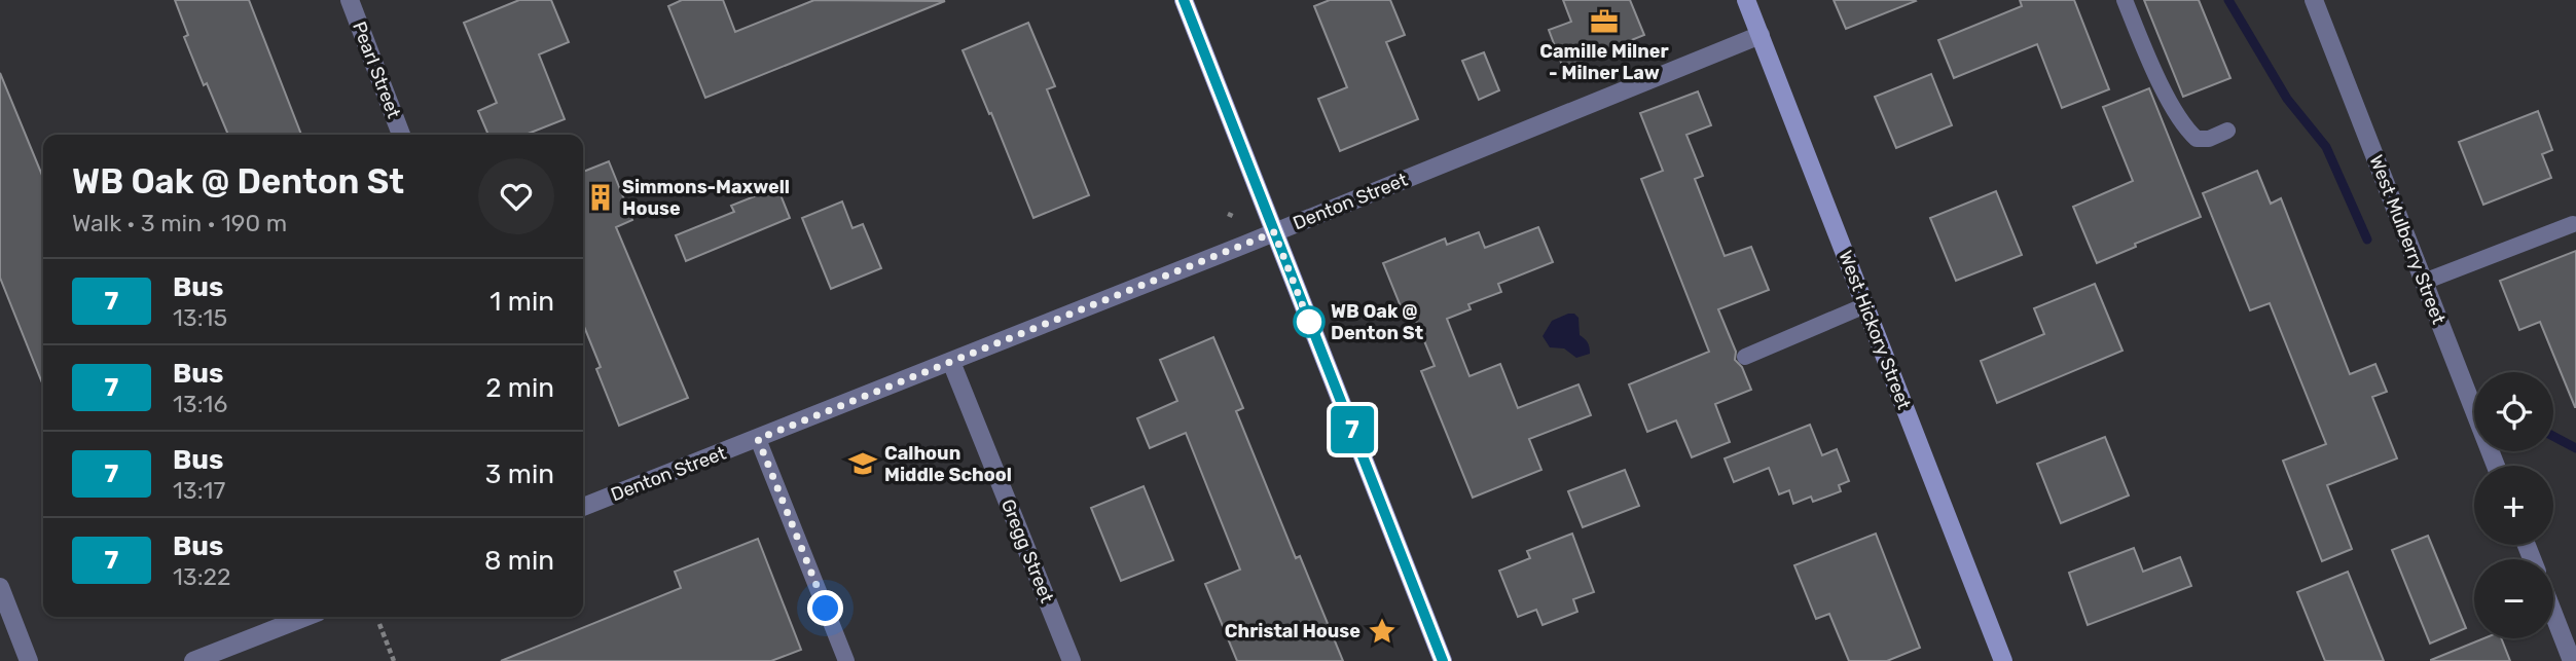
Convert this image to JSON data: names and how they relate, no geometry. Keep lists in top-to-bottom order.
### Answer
{
  "streets": {
    "main road": ["West Hickory Street"],
    "street": [
      "Pearl Street",
      "Denton Street",
      "West Mulberry Street",
      "Gregg Street"
    ]
  },
  "crossings": [
    ["Denton Street", "West Hickory Street"],
    ["Denton Street", "Gregg Street"]
  ],
  "places": {
    "office": ["Camille Milner - Milner Law"],
    "building": ["Simmons-Maxwell House"],
    "other": ["WB Oak @ Denton St"],
    "school or university": ["Calhoun Middle School"],
    "place": ["Christal House"]
  },
  "lines": ["bus line 7"],
  "page": {
    "on_map": "7",
    "heading": ["WB Oak @ Denton St", "Walk · 3 min · 190 m"],
    "list": [
      {
        "mark": "7",
        "name": "Bus",
        "note": "13:15",
        "value": "1 min"
      },
      {
        "mark": "7",
        "name": "Bus",
        "note": "13:16",
        "value": "2 min"
      },
      {
        "mark": "7",
        "name": "Bus",
        "note": "13:17",
        "value": "3 min"
      },
      {
        "mark": "7",
        "name": "Bus",
        "note": "13:22",
        "value": "8 min"
      }
    ],
    "map_buttons": ["+", "−"]
  }
}
